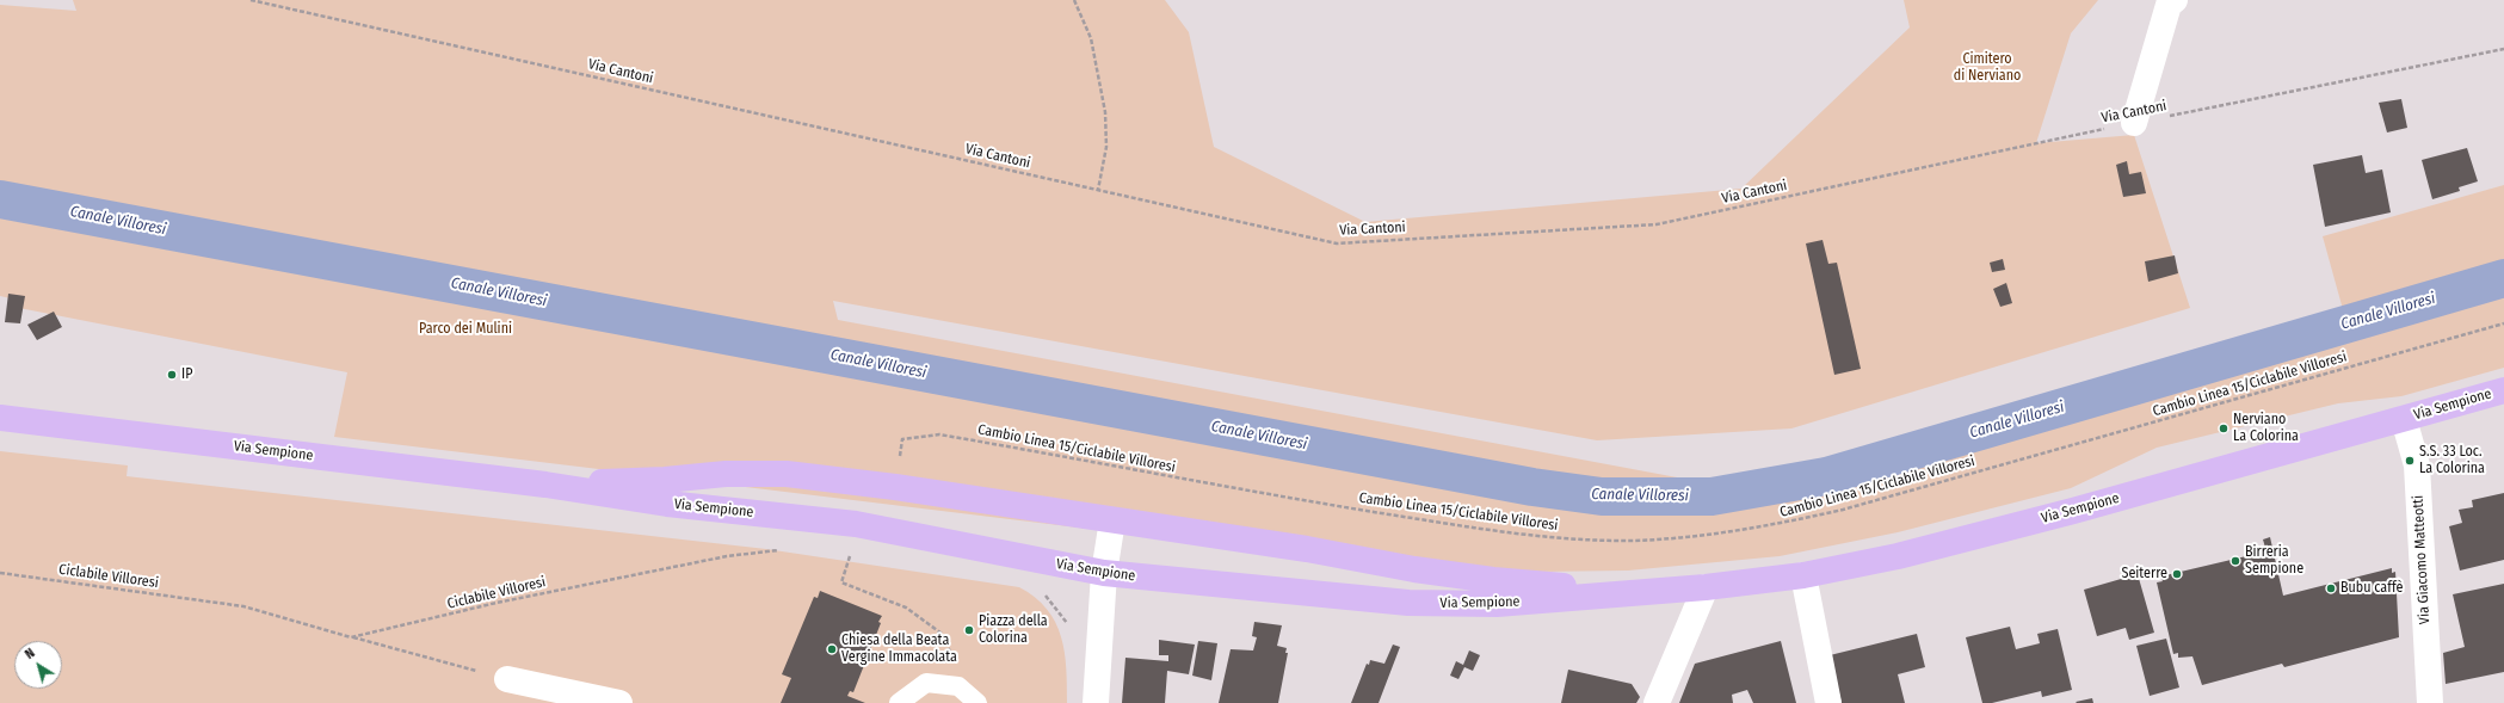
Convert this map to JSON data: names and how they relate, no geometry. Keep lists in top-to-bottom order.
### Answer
{
  "streets": {
    "main road": ["Via Sempione"],
    "street": ["Via Giacomo Matteotti"],
    "path": ["Via Cantoni", "Cambio Linea 15/Ciclabile Villoresi", "Ciclabile Villoresi"]
  },
  "crossings": [
    ["Cambio Linea 15/Ciclabile Villoresi", "Via Sempione"],
    ["Via Sempione", "Via Giacomo Matteotti"]
  ],
  "water": ["Canale Villoresi"],
  "parks": ["Cimitero di Nerviano", "Parco dei Mulini"],
  "places": [
    "IP",
    "Nerviano La Colorina",
    "S.S. 33 Loc. La Colorina",
    "Birreria Sempione",
    "Seiterre",
    "Bubu caffè",
    "Piazza della Colorina",
    "Chiesa della Beata Vergine Immacolata"
  ],
  "north": "top left"
}
